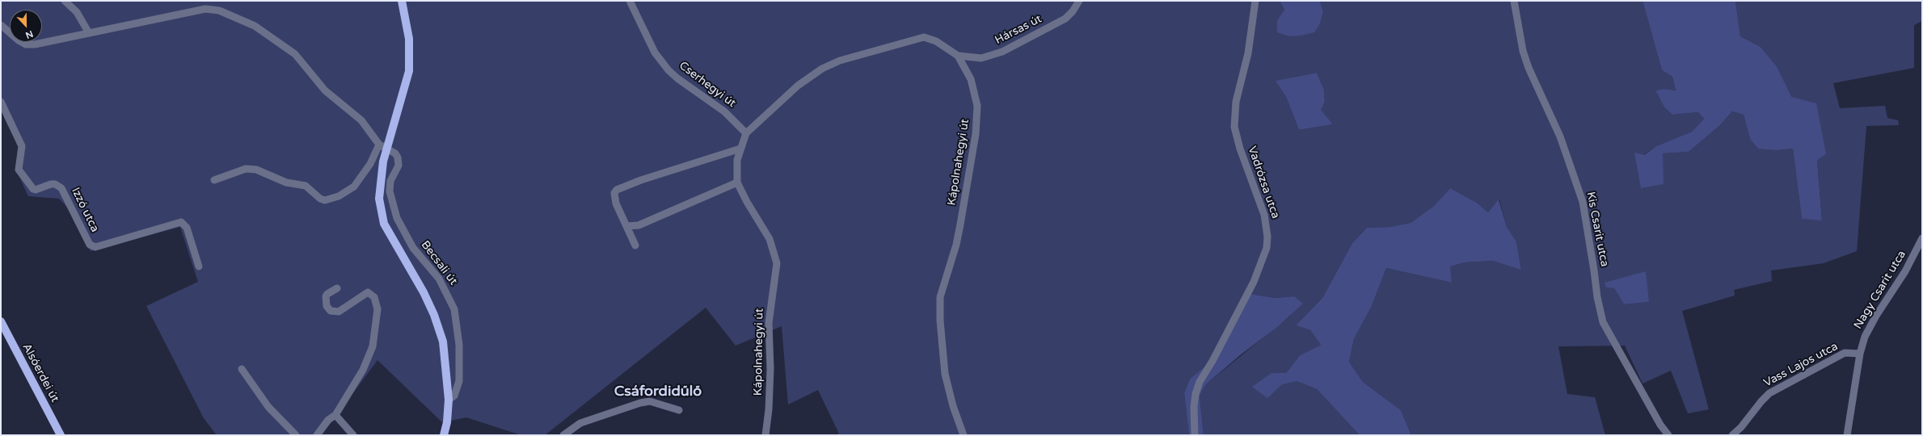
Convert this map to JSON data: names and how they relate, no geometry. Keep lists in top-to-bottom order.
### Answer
{
  "streets": {
    "main road": ["Alsóerdei út"],
    "street": [
      "Hársas út",
      "Cserhegyi út",
      "Kápolnahegyi út",
      "Vadrózsa utca",
      "Izzó utca",
      "Kis Csarit utca",
      "Becsali út",
      "Nagy Csarit utca",
      "Vass Lajos utca"
    ]
  },
  "crossings": [
    ["Hársas út", "Kápolnahegyi út"],
    ["Cserhegyi út", "Kápolnahegyi út"],
    ["Nagy Csarit utca", "Vass Lajos utca"]
  ],
  "districts": ["Csáfordidűlő"],
  "north": "bottom"
}
